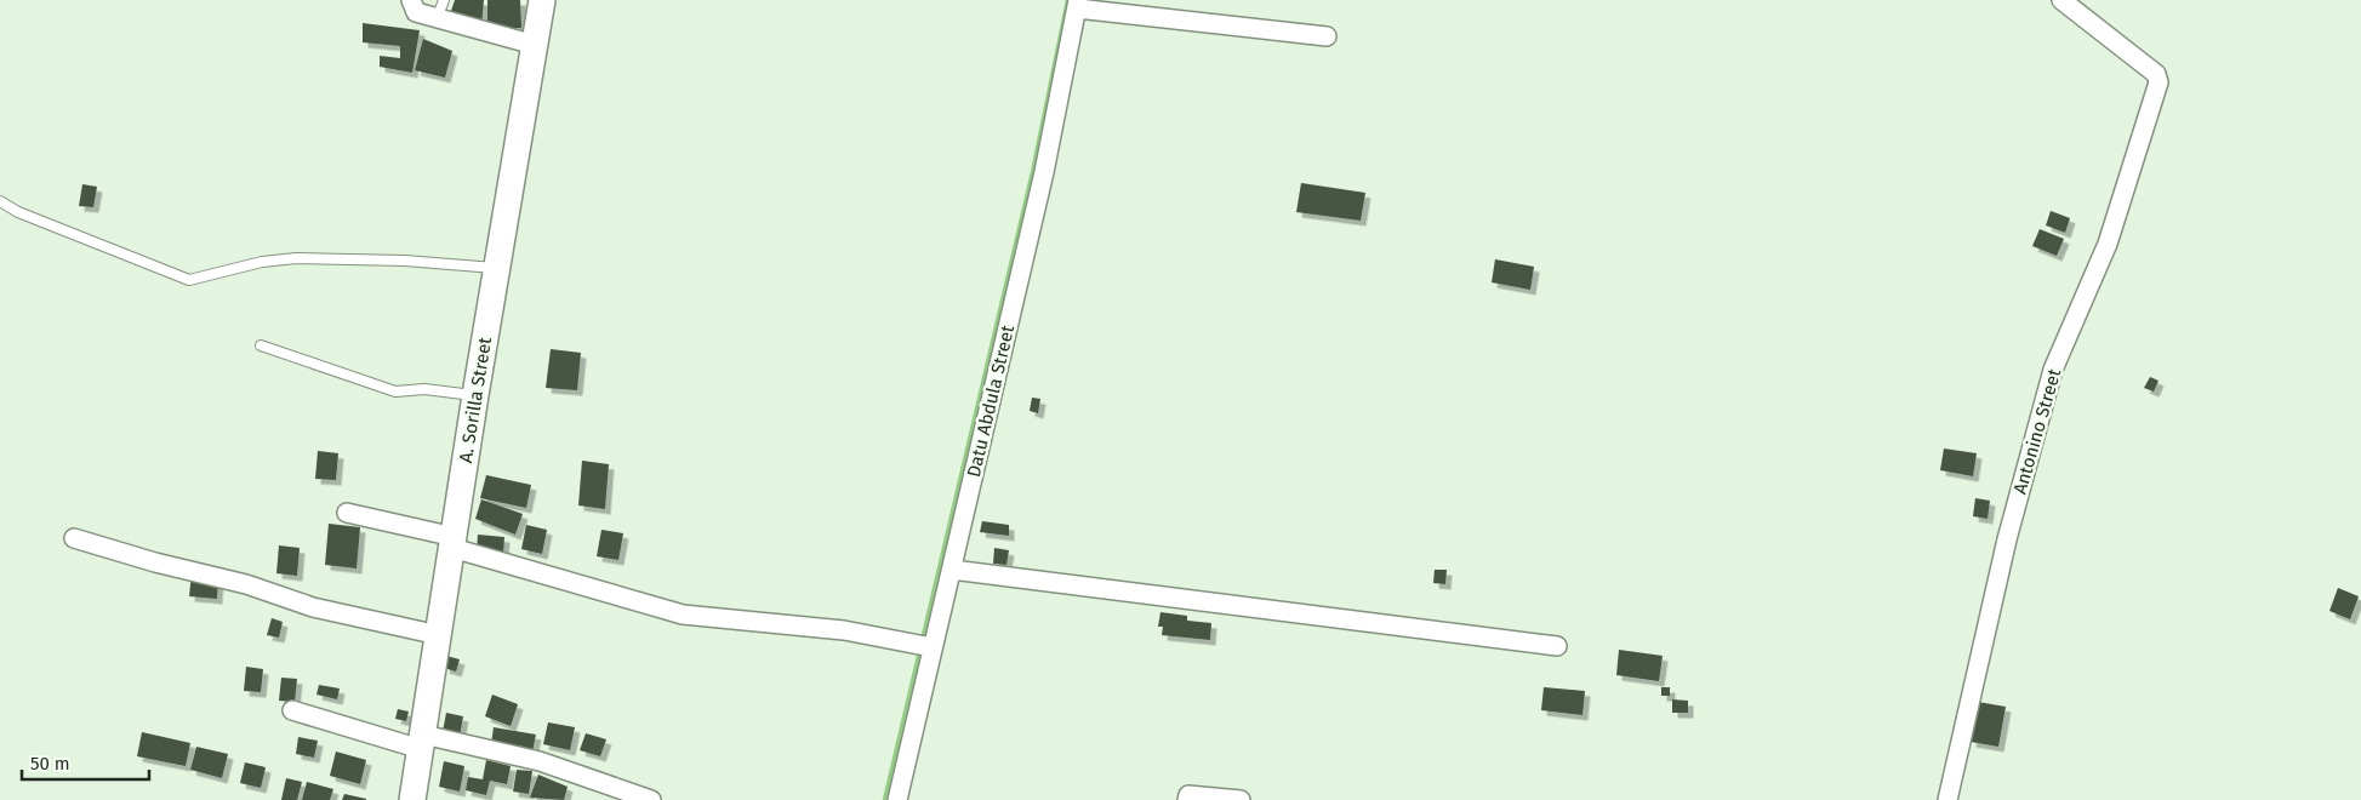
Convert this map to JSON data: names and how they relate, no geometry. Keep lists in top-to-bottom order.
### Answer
{
  "streets": {
    "street": ["A. Sorilla Street", "Datu Abdula Street", "Antonino Street"]
  },
  "scale_bar": "50 m"
}
